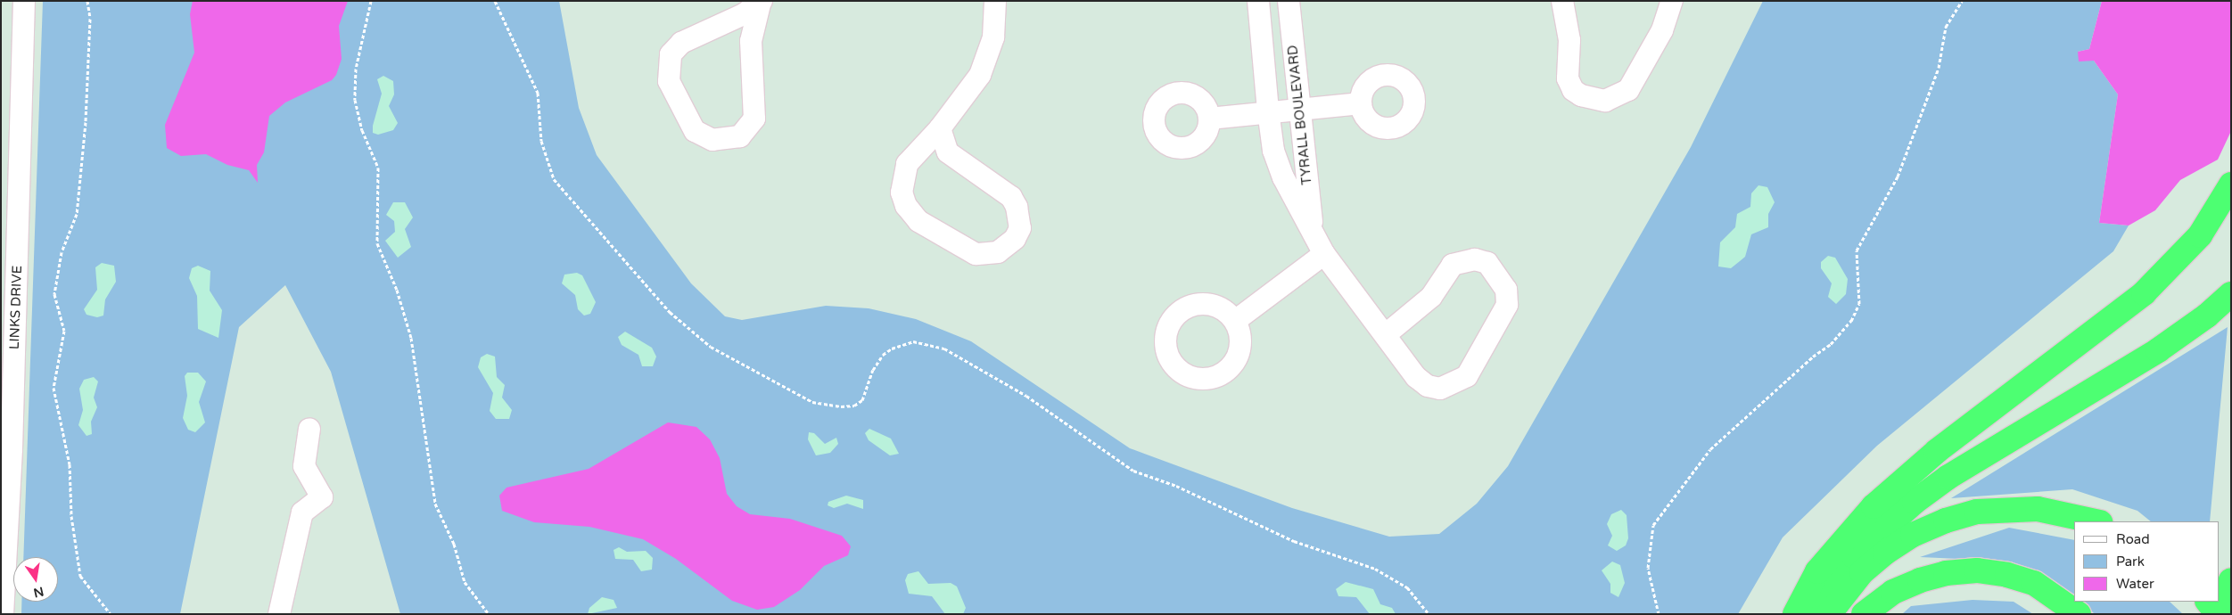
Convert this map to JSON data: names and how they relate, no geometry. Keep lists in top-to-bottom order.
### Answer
{
  "streets": {
    "street": ["TYRALL BOULEVARD", "LINKS DRIVE"]
  },
  "legend": ["Road", "Park", "Water"],
  "north": "bottom"
}
